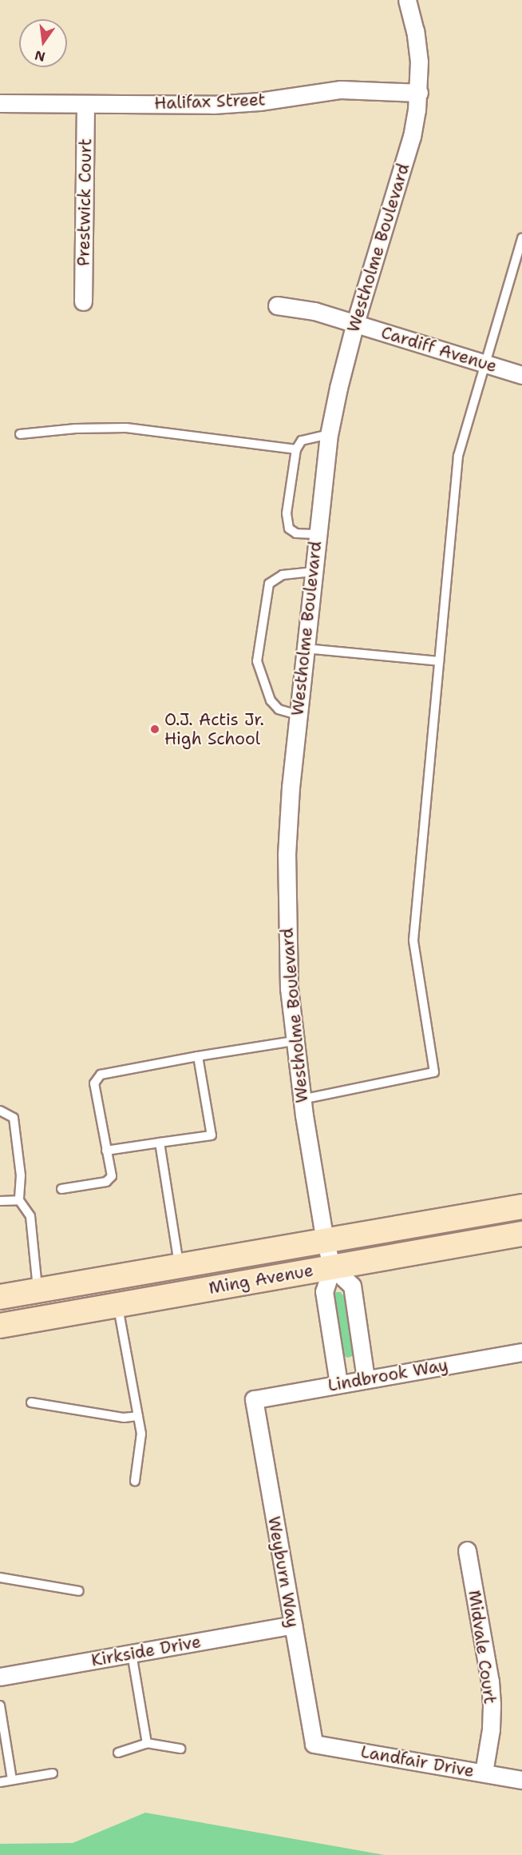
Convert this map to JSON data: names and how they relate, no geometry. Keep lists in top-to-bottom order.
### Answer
{
  "streets": {
    "main road": ["Ming Avenue"],
    "street": [
      "Halifax Street",
      "Prestwick Court",
      "Westholme Boulevard",
      "Cardiff Avenue",
      "Lindbrook Way",
      "Weyburn Way",
      "Midvale Court",
      "Kirkside Drive",
      "Landfair Drive"
    ]
  },
  "crossings": [
    ["Halifax Street", "Prestwick Court"],
    ["Halifax Street", "Westholme Boulevard"],
    ["Westholme Boulevard", "Cardiff Avenue"],
    ["Westholme Boulevard", "Ming Avenue"],
    ["Lindbrook Way", "Weyburn Way"],
    ["Weyburn Way", "Kirkside Drive"],
    ["Weyburn Way", "Landfair Drive"],
    ["Midvale Court", "Landfair Drive"]
  ],
  "places": ["O.J. Actis Jr. High School"],
  "north": "bottom"
}
